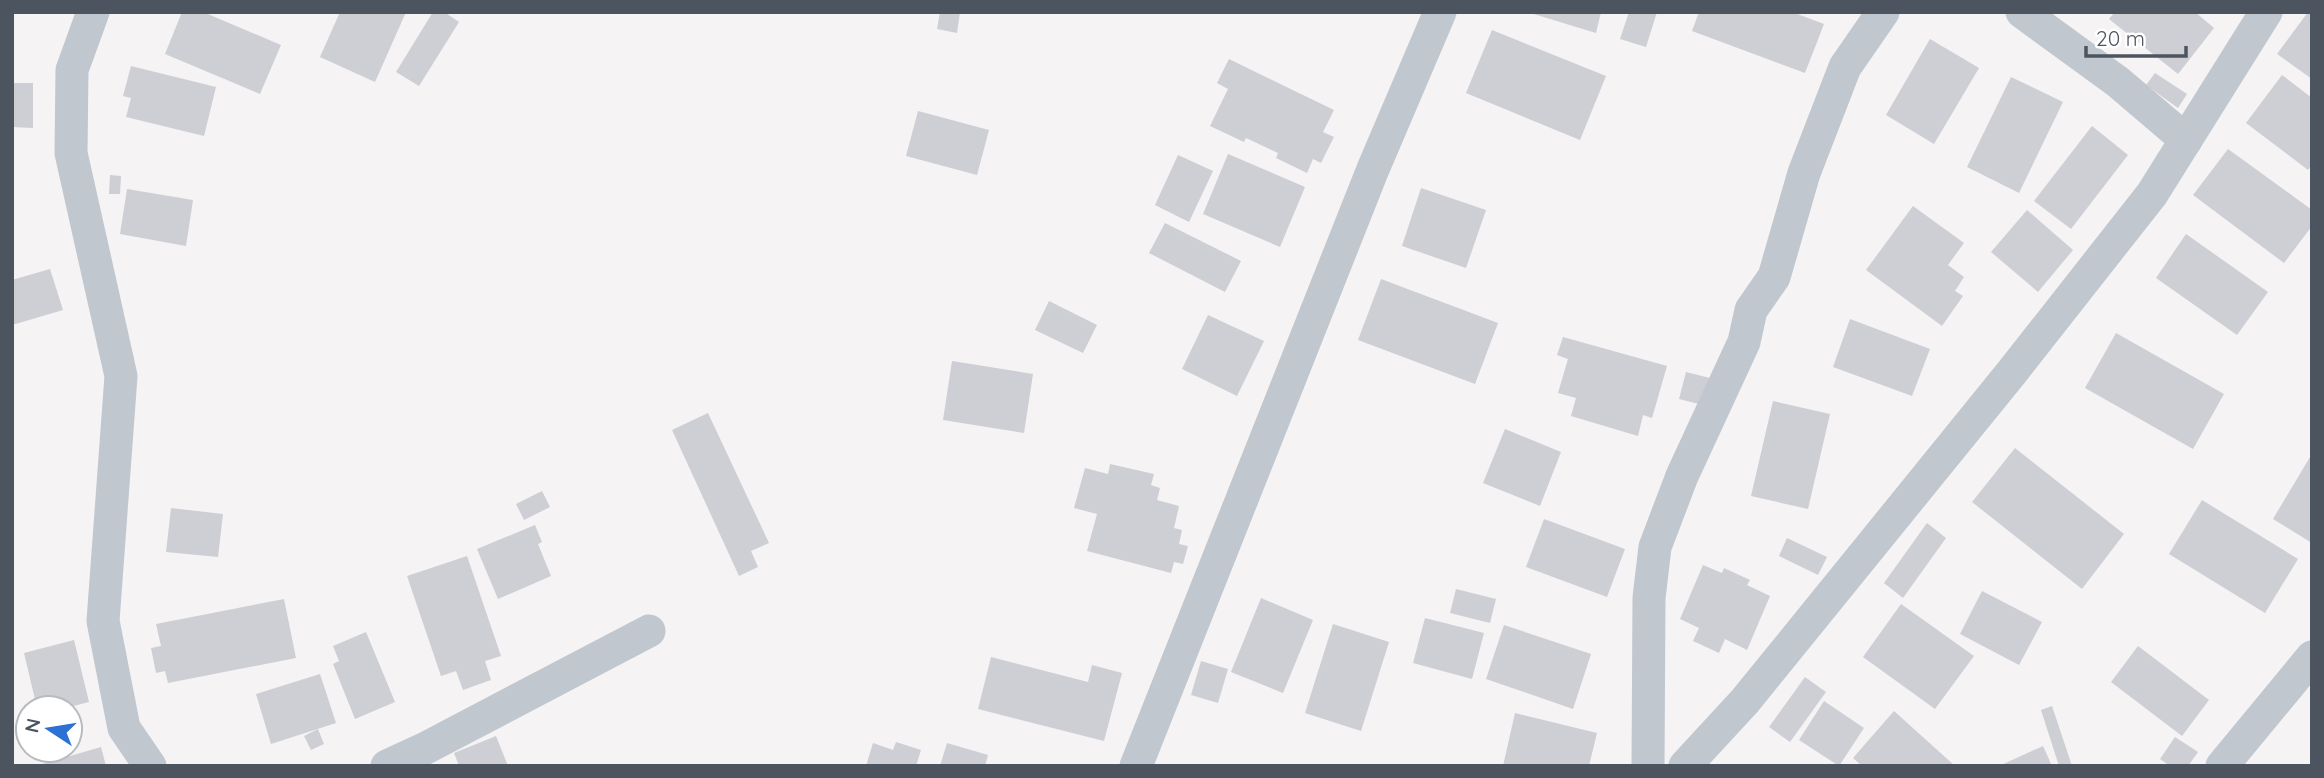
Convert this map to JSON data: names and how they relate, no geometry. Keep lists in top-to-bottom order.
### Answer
{
  "scale_bar": "20 m",
  "north": "left"
}
